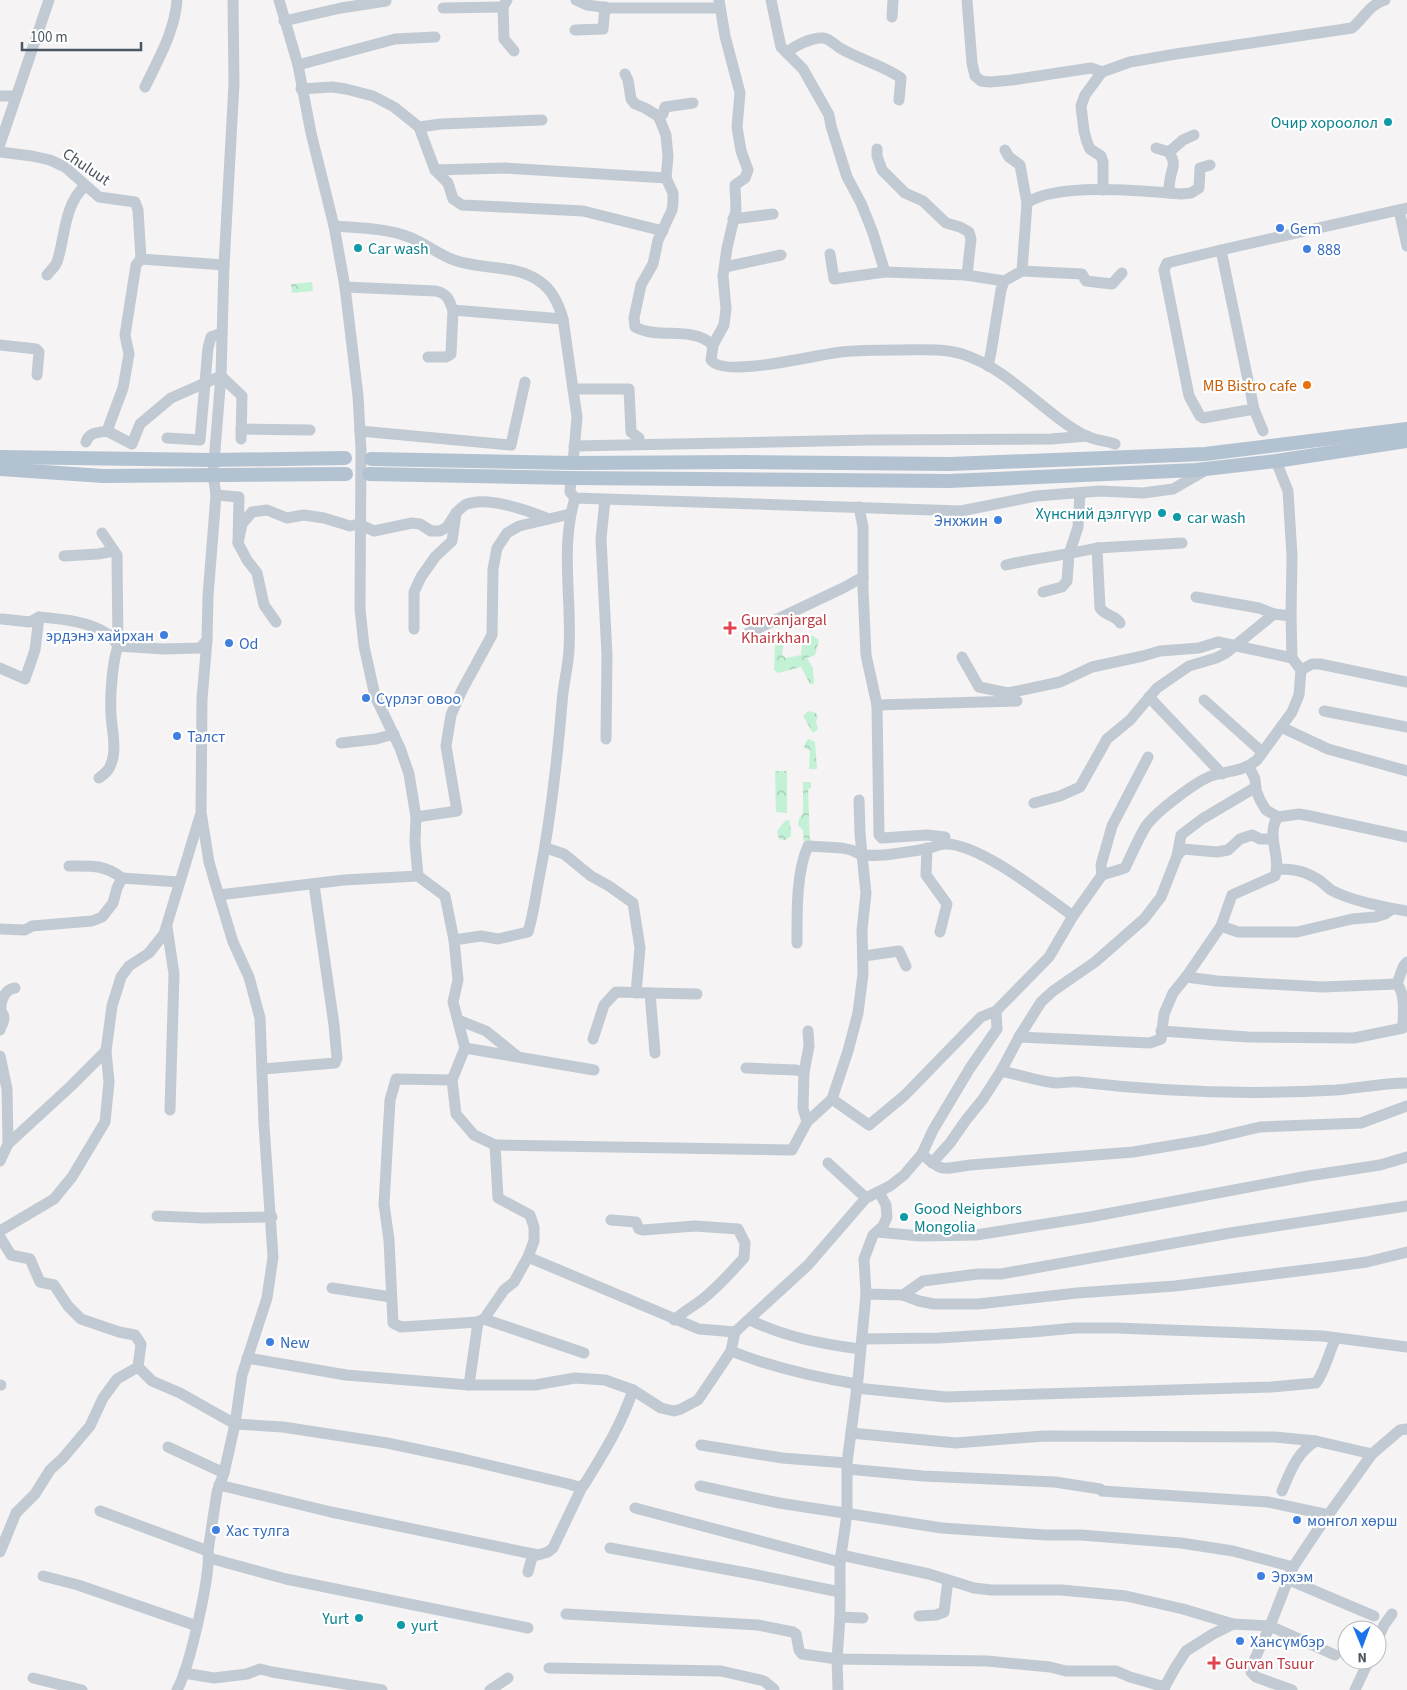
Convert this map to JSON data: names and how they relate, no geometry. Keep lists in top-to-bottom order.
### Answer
{
  "streets": {
    "street": ["Chuluut"]
  },
  "places": {
    "other": [
      "Очир хороолол",
      "Gem",
      "Car wash",
      "888",
      "MB Bistro cafe",
      "Хүнсний дэлгүүр",
      "car wash",
      "Энхжин",
      "эрдэнэ хайрхан",
      "Od",
      "Сүрлэг овоо",
      "Талст",
      "Good Neighbors Mongolia",
      "New",
      "монгол хөрш",
      "Хас тулга",
      "Эрхэм",
      "Yurt",
      "yurt",
      "Хансүмбэр"
    ],
    "health": ["Gurvanjargal Khairkhan", "Gurvan Tsuur"]
  },
  "scale_bar": "100 m",
  "north": "bottom"
}
